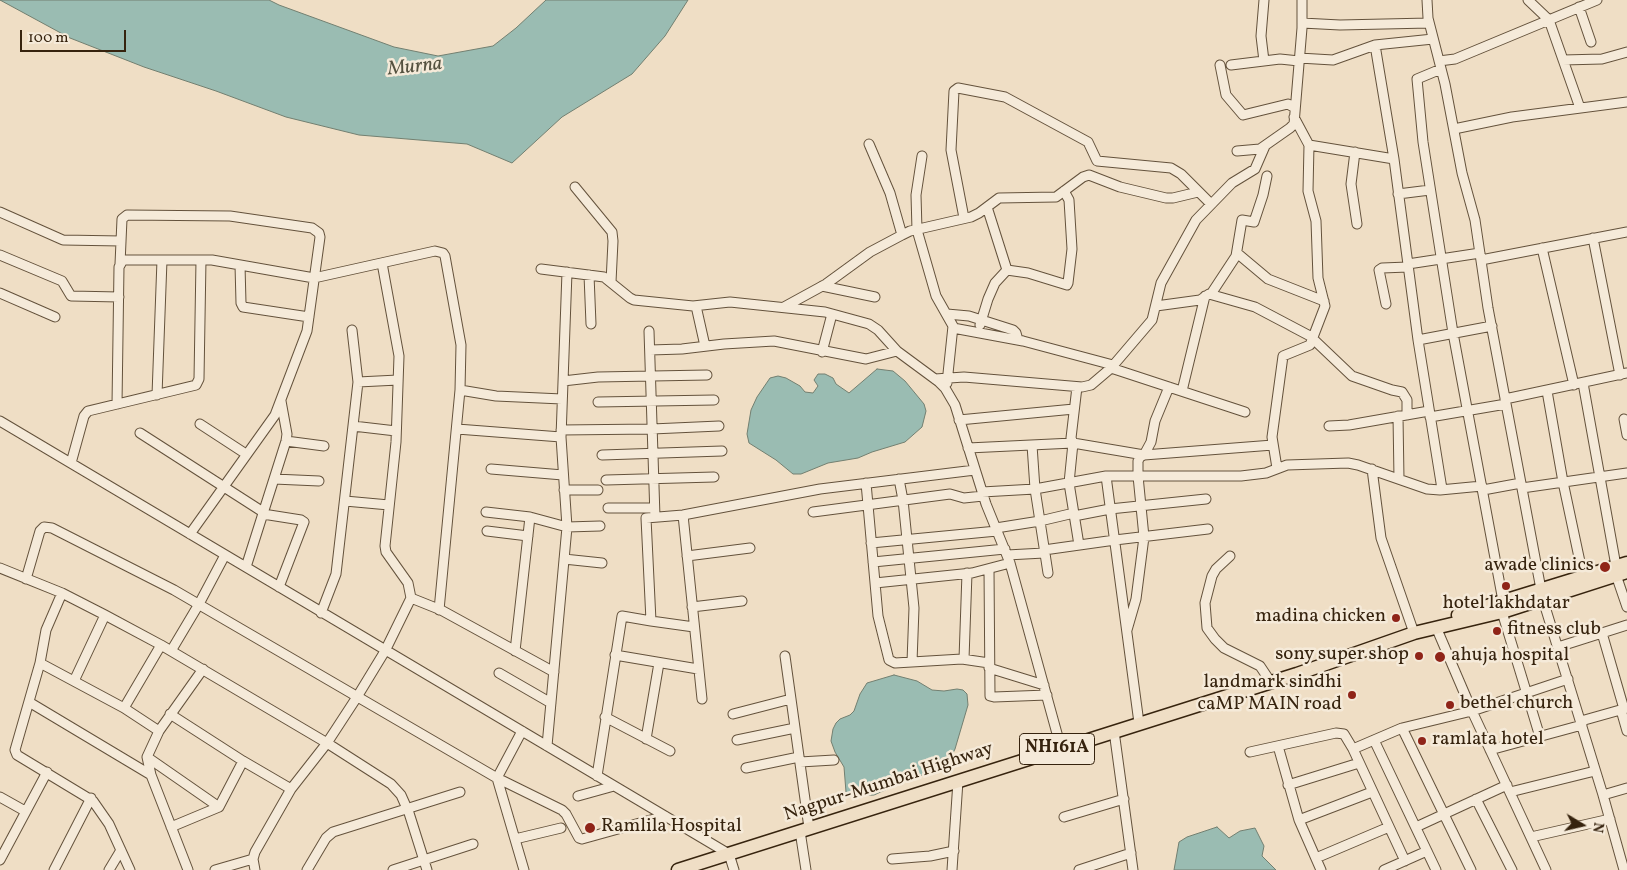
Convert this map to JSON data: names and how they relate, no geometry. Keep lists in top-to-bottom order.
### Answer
{
  "streets": {
    "highway": ["NH161A", "Nagpur-Mumbai Highway"]
  },
  "crossings": [
    ["NH161A", "Nagpur-Mumbai Highway"]
  ],
  "water": ["Murna"],
  "places": [
    "awade clinics",
    "hotel lakhdatar",
    "madina chicken",
    "fitness club",
    "sony super shop",
    "ahuja hospital",
    "landmark sindhi caMP MAIN road",
    "bethel church",
    "ramlata hotel",
    "Ramlila Hospital"
  ],
  "scale_bar": "100 m",
  "north": "right"
}
